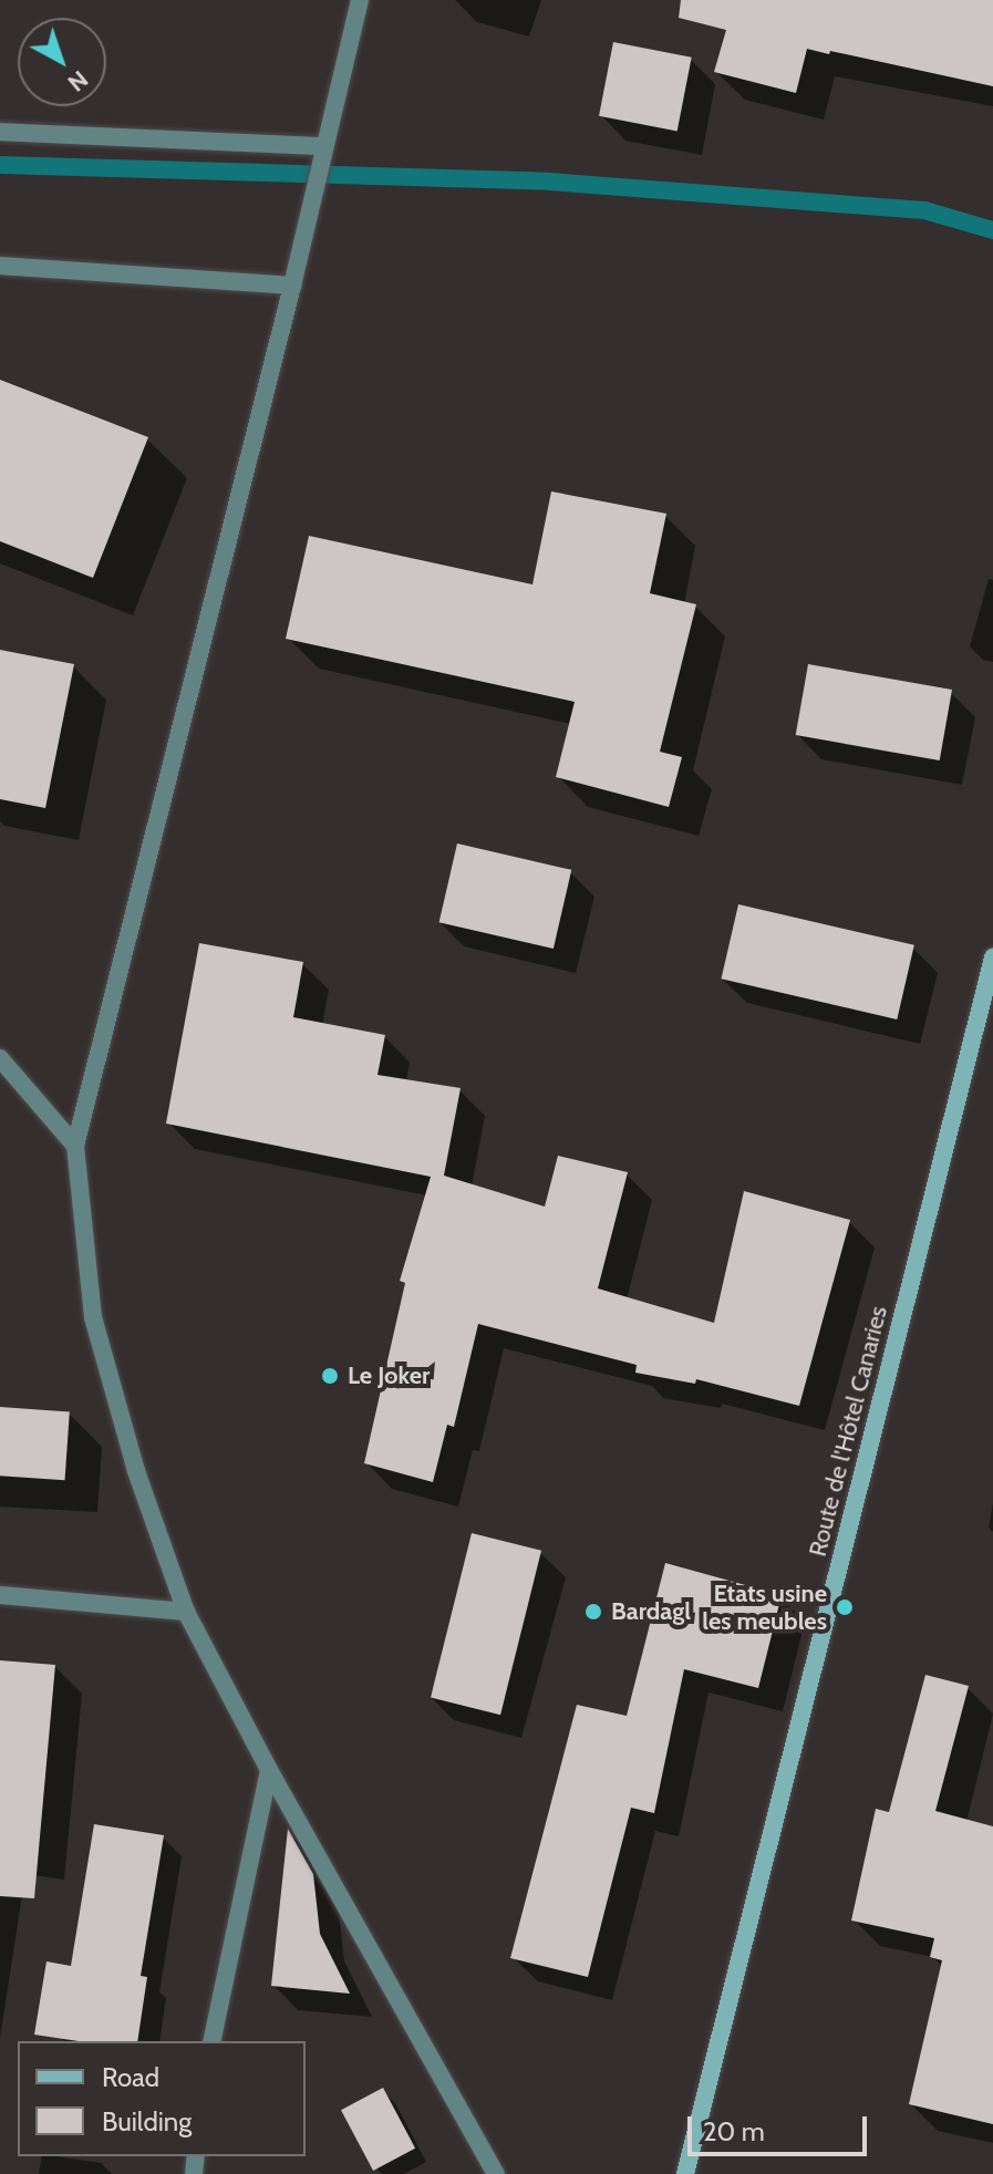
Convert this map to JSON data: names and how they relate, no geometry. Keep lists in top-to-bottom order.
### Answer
{
  "streets": {
    "street": ["Route de l'Hôtel Canaries"]
  },
  "places": ["Le Joker", "Etats usine les meubles", "Bardagl"],
  "legend": ["Road", "Building"],
  "scale_bar": "20 m",
  "north": "bottom right"
}
